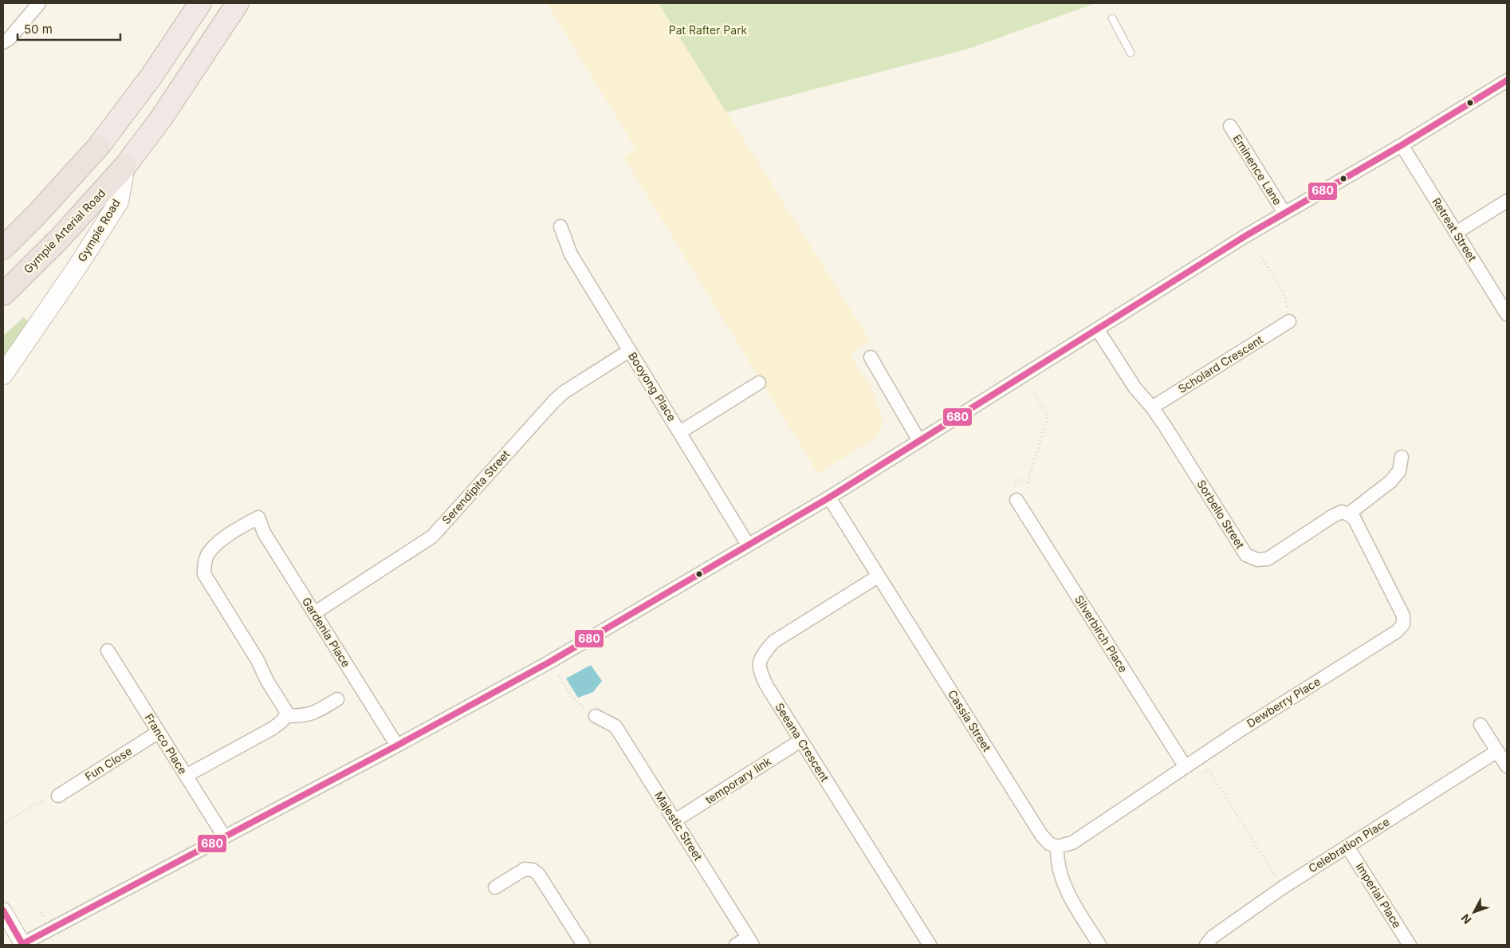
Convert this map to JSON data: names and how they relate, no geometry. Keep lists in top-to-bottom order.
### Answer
{
  "streets": {
    "highway": ["Gympie Road", "Gympie Arterial Road"],
    "street": [
      "Eminence Lane",
      "Retreat Street",
      "Scholard Crescent",
      "Booyong Place",
      "Serendipita Street",
      "Sorbello Street",
      "Gardenia Place",
      "Silverbirch Place",
      "Dewberry Place",
      "Cassia Street",
      "Seeana Crescent",
      "Franco Place",
      "Fun Close",
      "temporary link",
      "Majestic Street",
      "Celebration Place",
      "Imperial Place"
    ]
  },
  "crossings": [
    ["Gympie Road", "Gympie Arterial Road"],
    ["Scholard Crescent", "Sorbello Street"],
    ["Booyong Place", "Serendipita Street"],
    ["Serendipita Street", "Gardenia Place"],
    ["Sorbello Street", "Dewberry Place"],
    ["Silverbirch Place", "Dewberry Place"],
    ["Dewberry Place", "Cassia Street"],
    ["Cassia Street", "Seeana Crescent"],
    ["Seeana Crescent", "temporary link"],
    ["Franco Place", "Fun Close"],
    ["temporary link", "Majestic Street"],
    ["Celebration Place", "Imperial Place"]
  ],
  "parks": ["Pat Rafter Park"],
  "lines": ["transit line 680"],
  "scale_bar": "50 m",
  "north": "bottom left"
}
